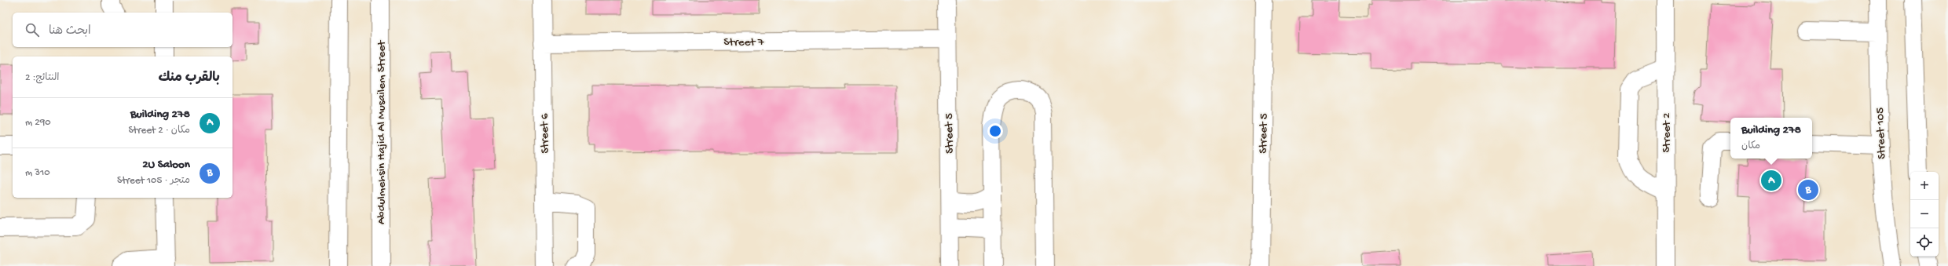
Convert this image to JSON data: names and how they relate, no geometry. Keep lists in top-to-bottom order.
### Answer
{
  "streets": {
    "street": [
      "Street 7",
      "Abdulmehsin Hajid Al Musailem Street",
      "Street 2",
      "Street 6",
      "Street 5",
      "Street 105"
    ]
  },
  "crossings": [
    ["Street 7", "Street 6"],
    ["Street 7", "Street 5"]
  ],
  "page": {
    "search": "ابحث هنا",
    "heading": ["بالقرب منك", "النتائج: 2"],
    "list": [
      {
        "mark": "A",
        "name": "Building 278",
        "note": "مكان · Street 2",
        "value": "290 m"
      },
      {
        "mark": "B",
        "name": "2U Saloon",
        "note": "متجر · Street 105",
        "value": "310 m"
      }
    ],
    "popup": ["Building 278", "مكان"],
    "pins": ["A", "B"],
    "map_buttons": ["+", "−"]
  }
}
